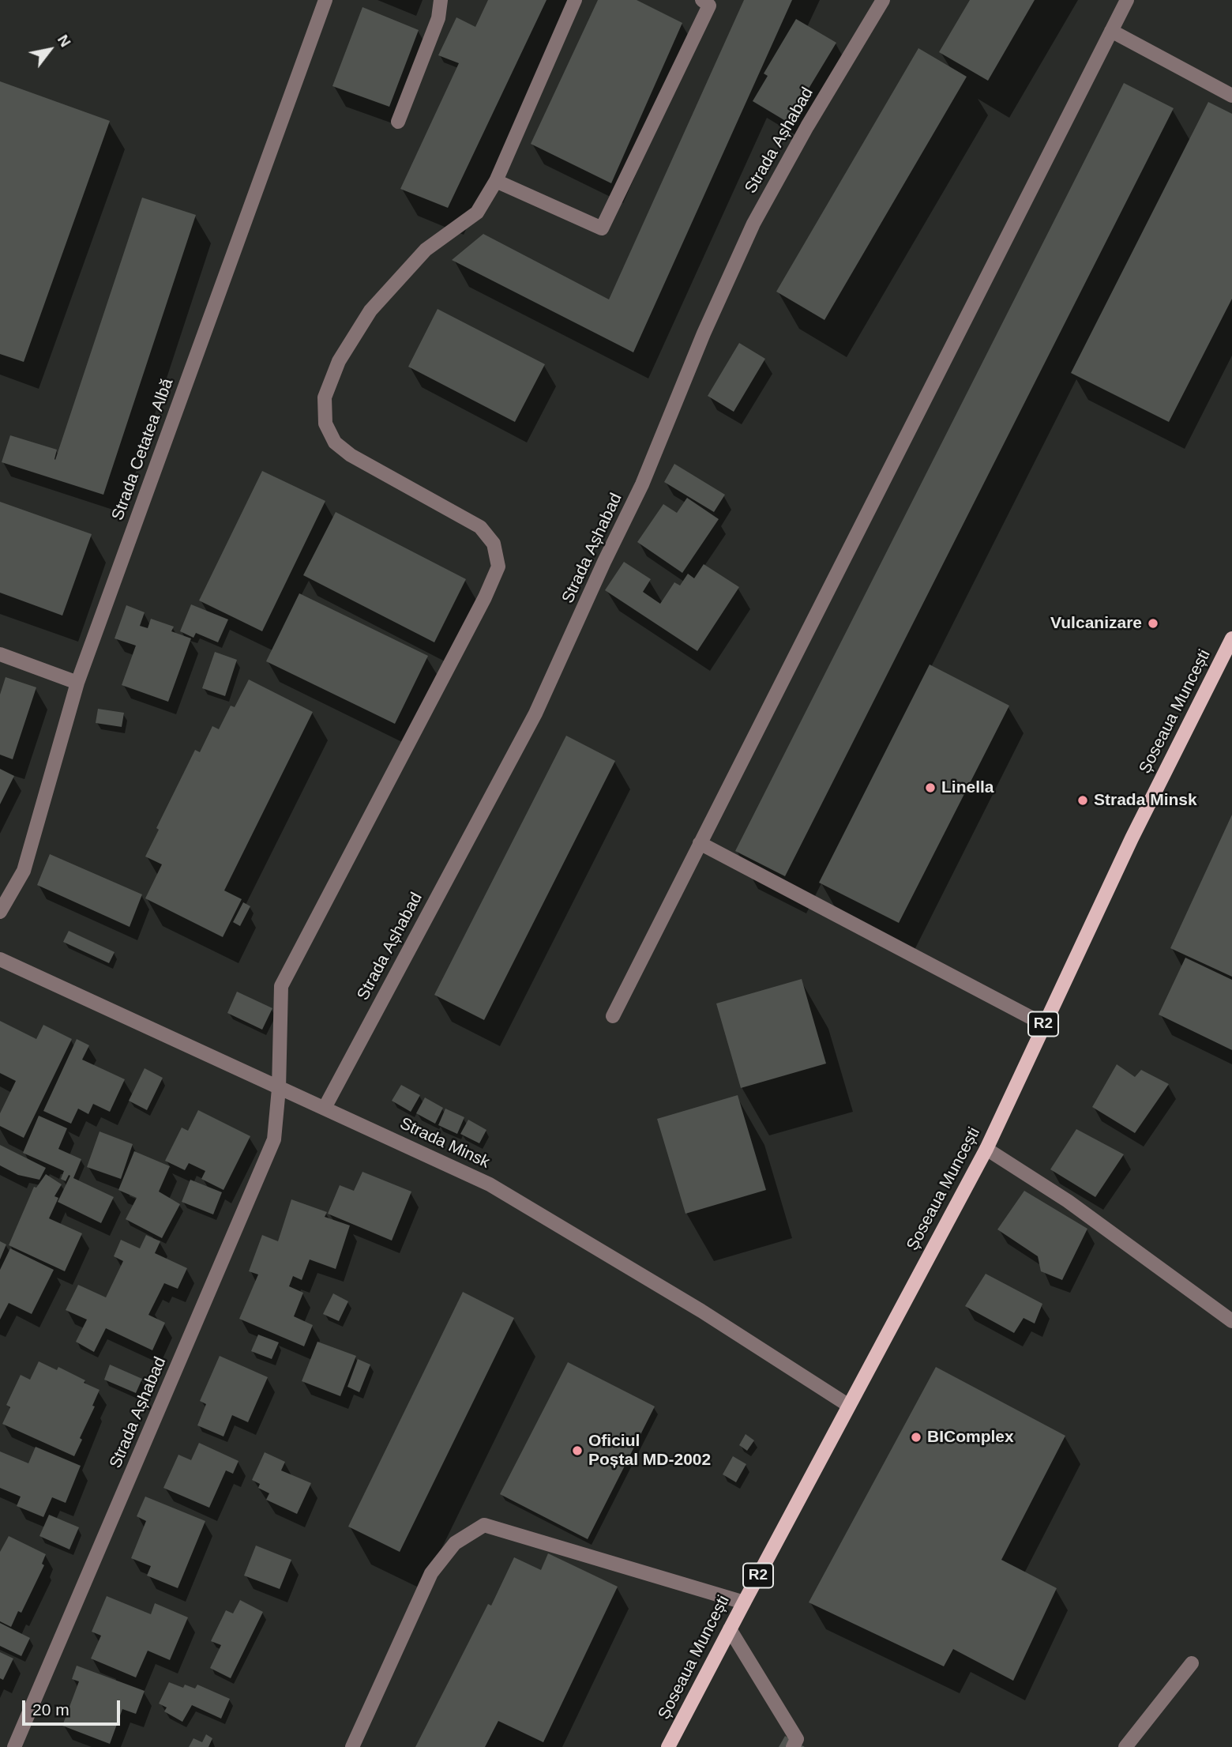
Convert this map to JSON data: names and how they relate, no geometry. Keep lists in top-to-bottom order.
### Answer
{
  "streets": {
    "main road": ["Șoseaua Muncești", "R2"],
    "street": ["Strada Așhabad", "Strada Cetatea Albă", "Strada Minsk"]
  },
  "crossings": [
    ["Strada Așhabad", "Strada Minsk"],
    ["Șoseaua Muncești", "Strada Minsk"]
  ],
  "places": [
    "Vulcanizare",
    "Linella",
    "Strada Minsk",
    "BIComplex",
    "Oficiul Poștal MD-2002"
  ],
  "scale_bar": "20 m",
  "north": "top right"
}
